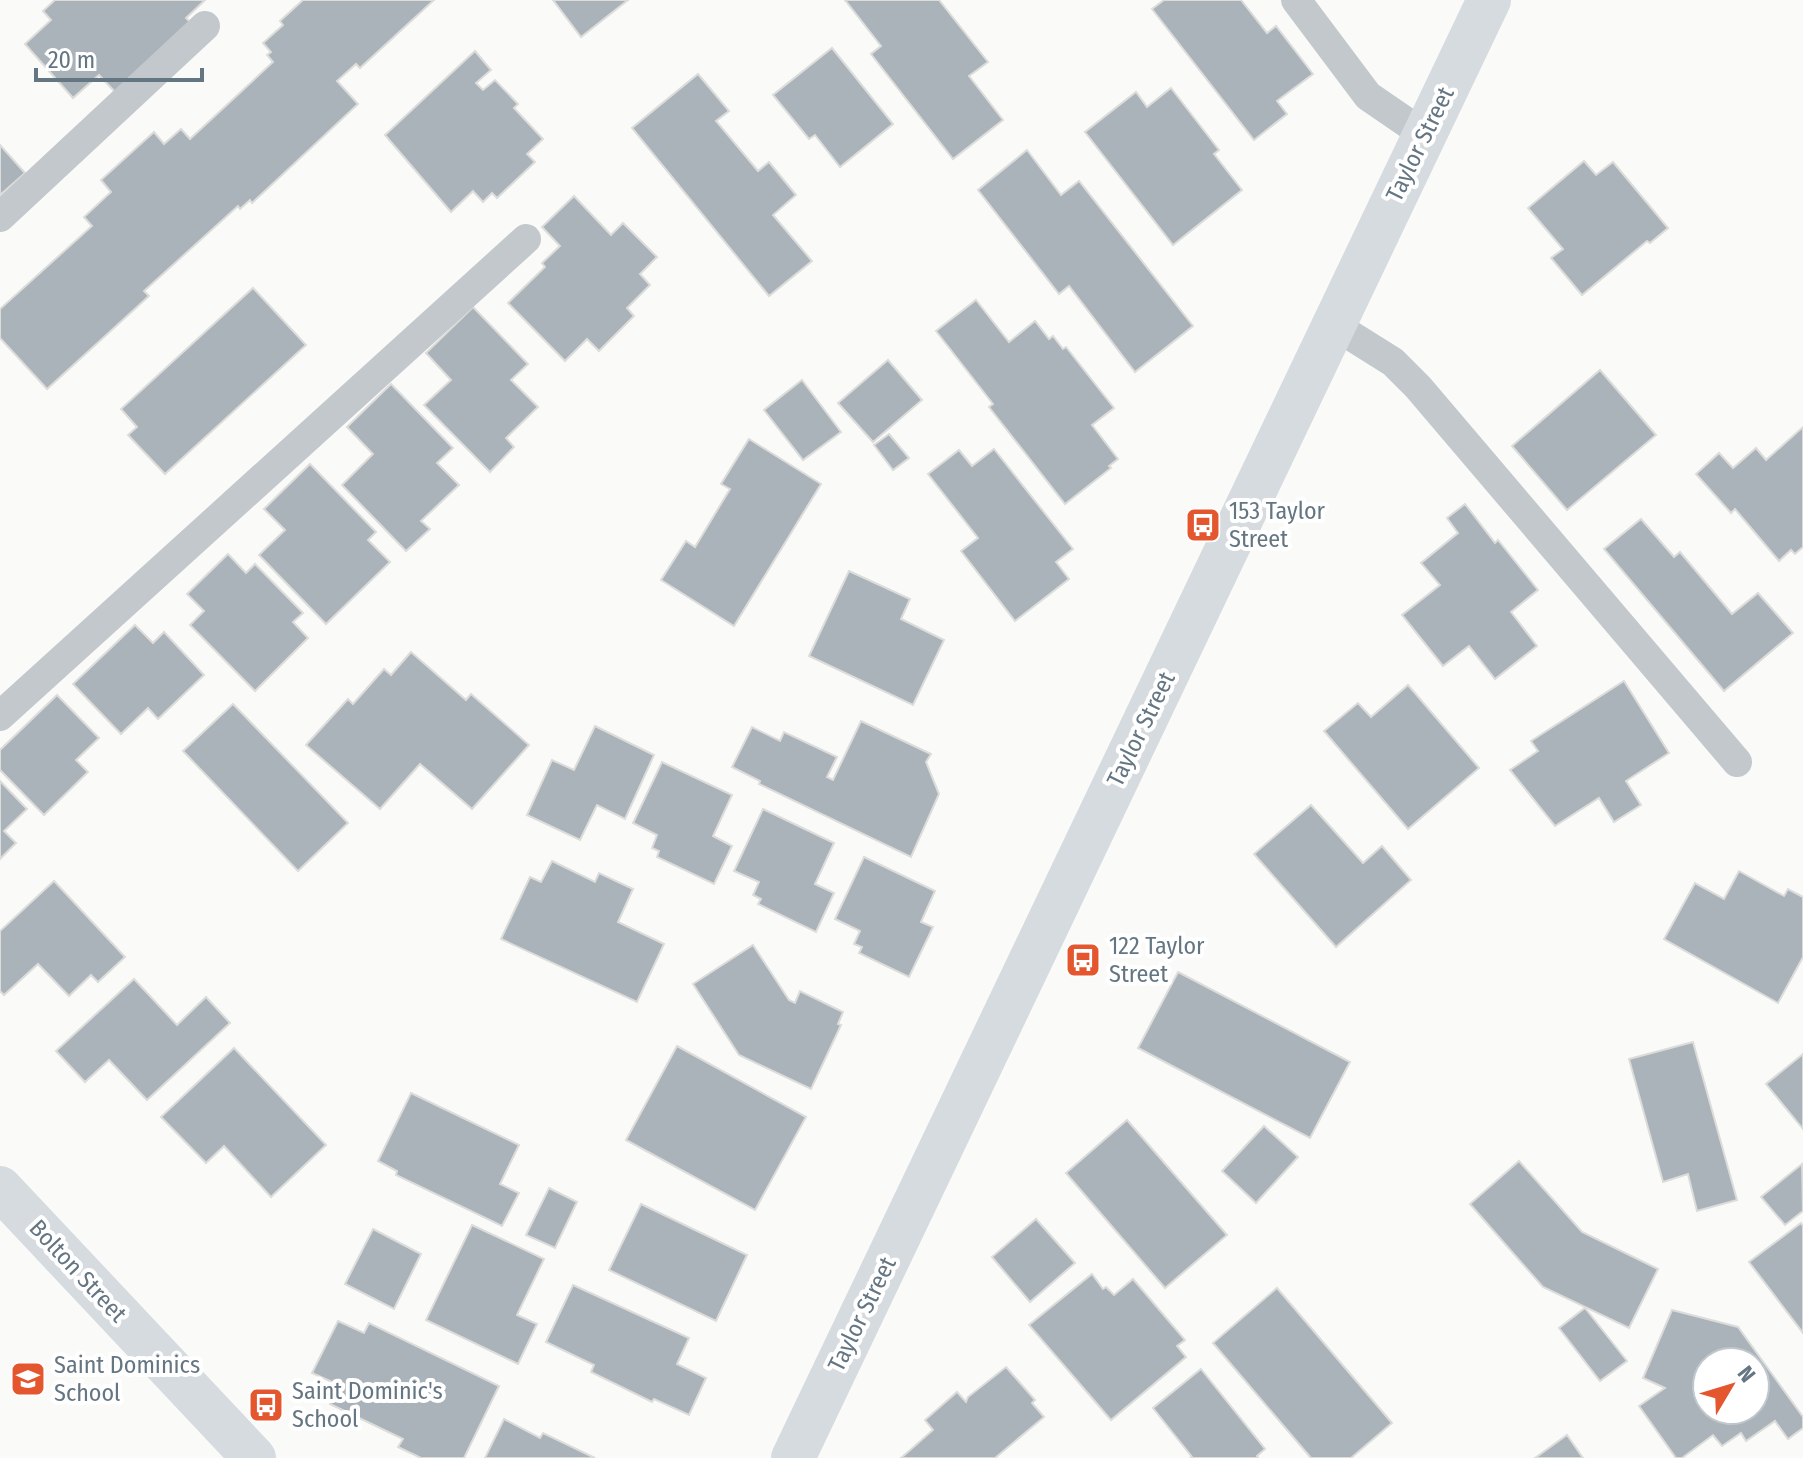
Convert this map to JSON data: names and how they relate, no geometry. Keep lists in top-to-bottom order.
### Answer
{
  "streets": {
    "street": ["Taylor Street", "Bolton Street"]
  },
  "places": {
    "bus stop": ["153 Taylor Street", "122 Taylor Street", "Saint Dominic's School"],
    "school or university": ["Saint Dominics School"]
  },
  "scale_bar": "20 m",
  "north": "top right"
}
